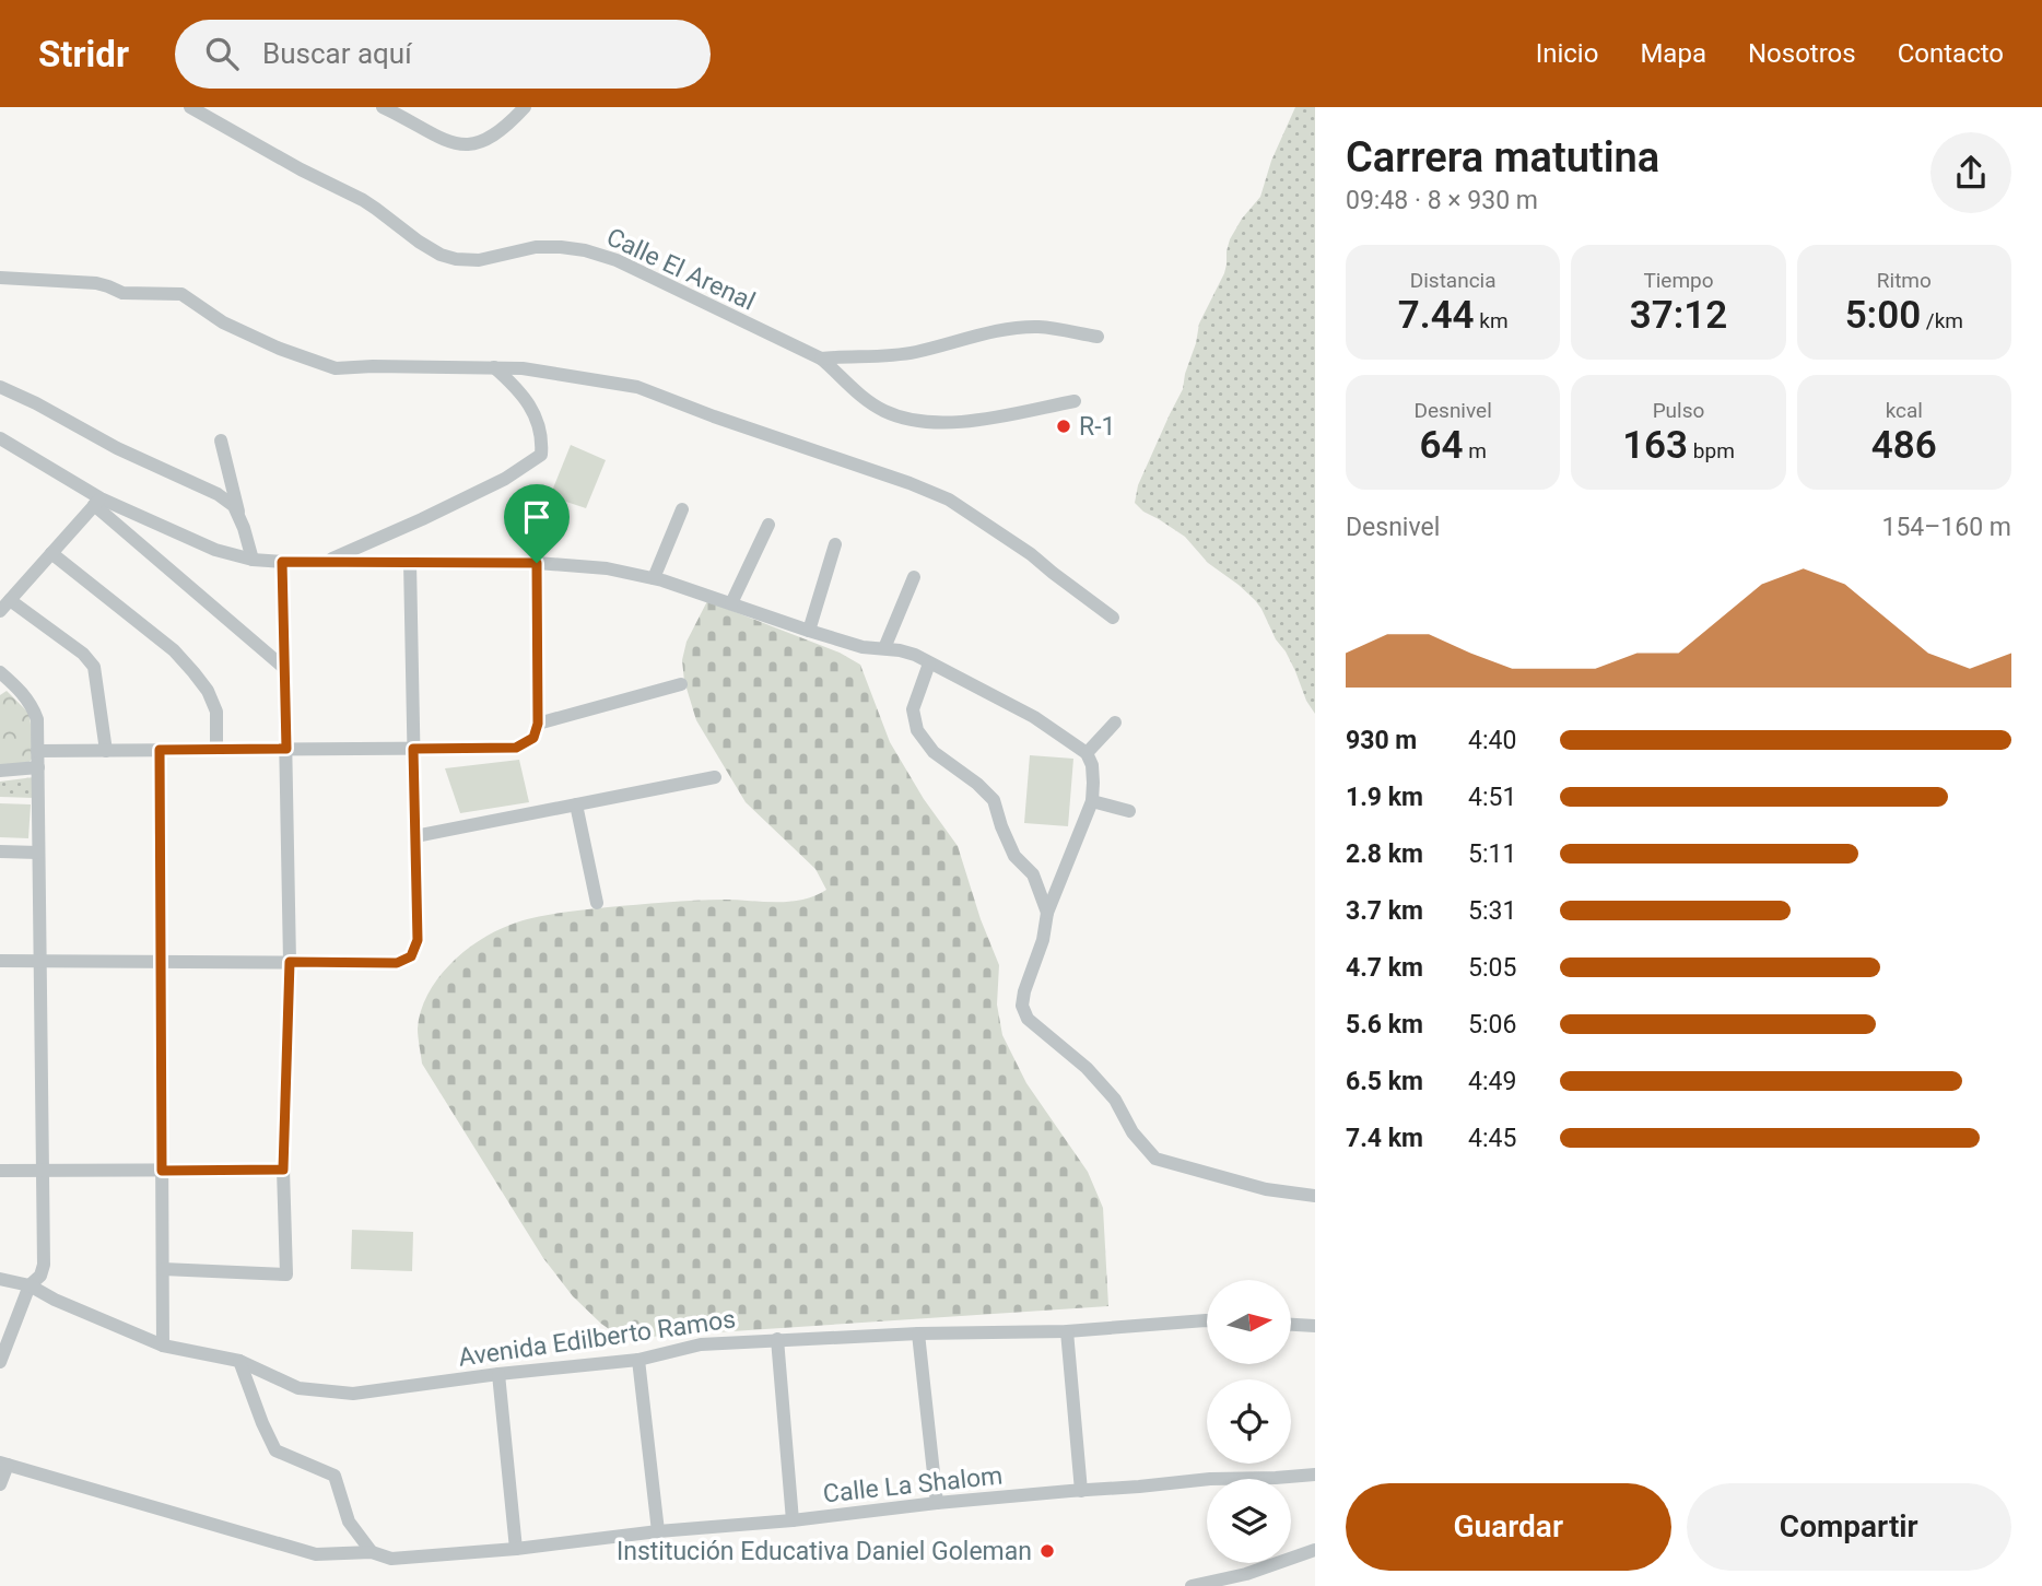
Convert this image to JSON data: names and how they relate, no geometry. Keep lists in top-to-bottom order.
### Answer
{
  "streets": {
    "street": ["Calle El Arenal", "Avenida Edilberto Ramos", "Calle La Shalom"]
  },
  "places": ["R-1", "Institución Educativa Daniel Goleman"],
  "north": "right",
  "page": {
    "header": "Stridr",
    "search": "Buscar aquí",
    "nav": [
      "Inicio",
      "Mapa",
      "Nosotros",
      "Contacto"
    ],
    "heading": ["Carrera matutina", "09:48 · 8 × 930 m"],
    "stats": [
      ["Distancia", "7.44 km"],
      ["Tiempo", "37:12"],
      ["Ritmo", "5:00 /km"],
      ["Desnivel", "64 m"],
      ["Pulso", "163 bpm"],
      ["kcal", "486"]
    ],
    "chart": ["Desnivel", "154–160 m"],
    "list": [
      {
        "name": "930 m",
        "note": "4:40"
      },
      {
        "name": "1.9 km",
        "note": "4:51"
      },
      {
        "name": "2.8 km",
        "note": "5:11"
      },
      {
        "name": "3.7 km",
        "note": "5:31"
      },
      {
        "name": "4.7 km",
        "note": "5:05"
      },
      {
        "name": "5.6 km",
        "note": "5:06"
      },
      {
        "name": "6.5 km",
        "note": "4:49"
      },
      {
        "name": "7.4 km",
        "note": "4:45"
      }
    ],
    "buttons": ["Guardar", "Compartir"]
  }
}
